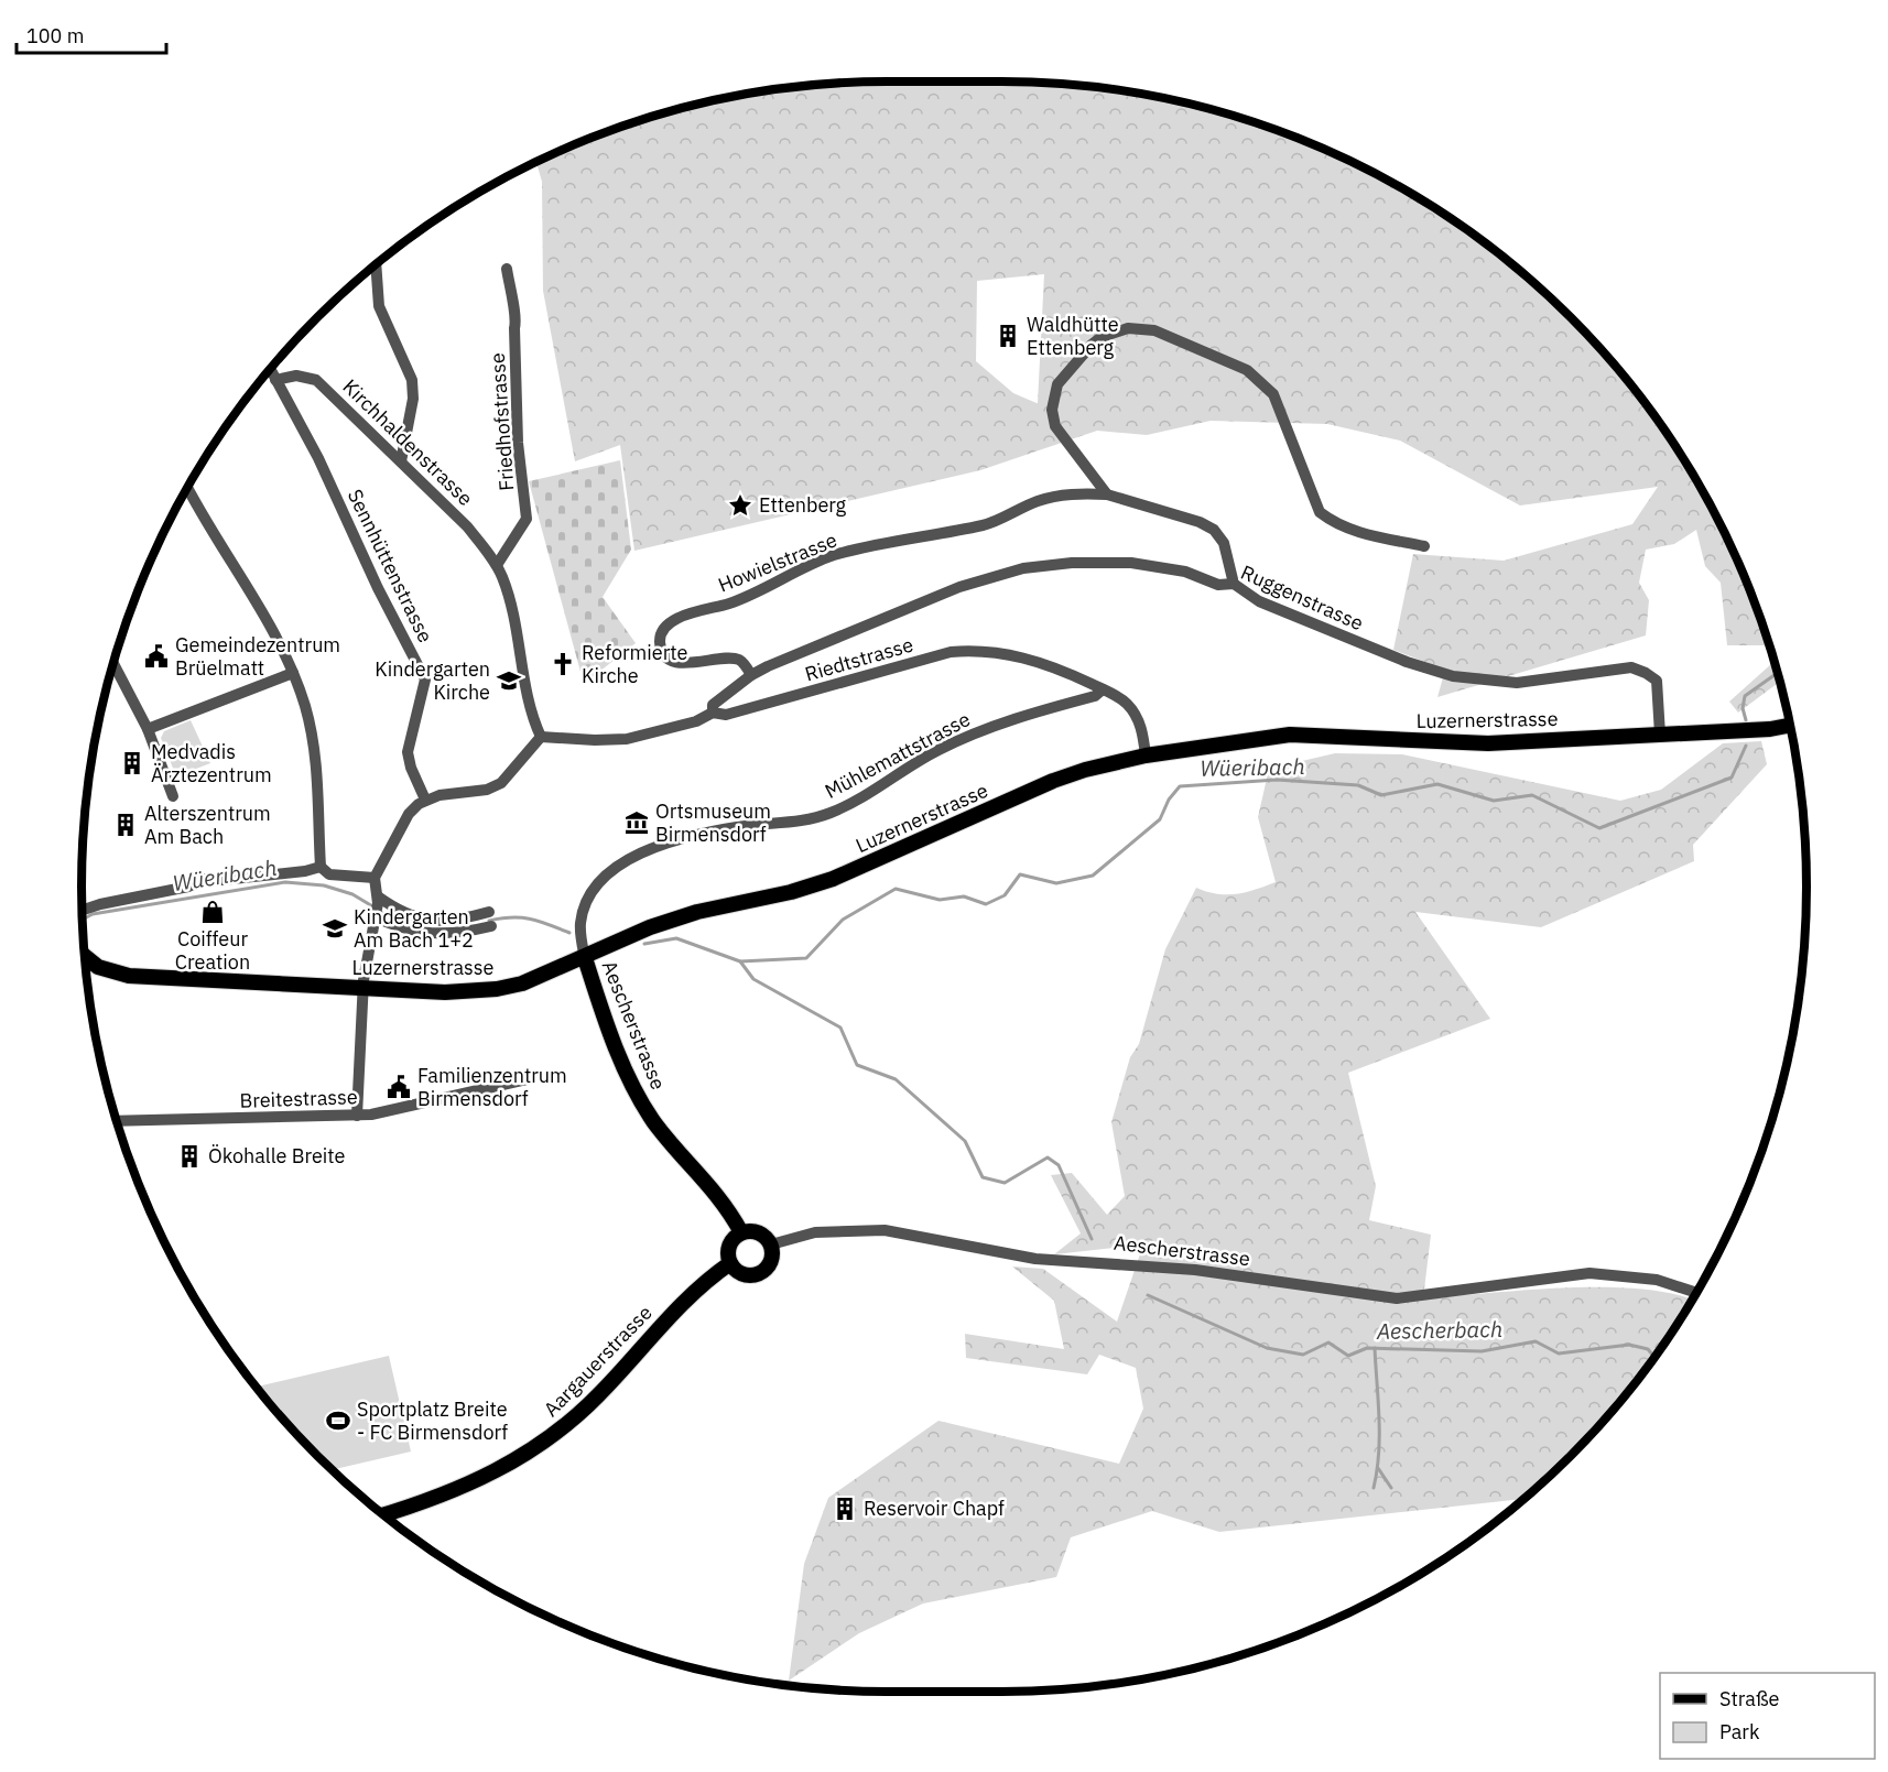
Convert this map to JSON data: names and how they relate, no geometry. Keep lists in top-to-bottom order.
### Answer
{
  "streets": {
    "main road": ["Luzernerstrasse", "Aescherstrasse", "Aargauerstrasse"],
    "street": [
      "Friedhofstrasse",
      "Kirchhaldenstrasse",
      "Howielstrasse",
      "Sennhüttenstrasse",
      "Ruggenstrasse",
      "Riedtstrasse",
      "Mühlemattstrasse",
      "Breitestrasse"
    ]
  },
  "crossings": [
    ["Friedhofstrasse", "Kirchhaldenstrasse"],
    ["Kirchhaldenstrasse", "Sennhüttenstrasse"],
    ["Kirchhaldenstrasse", "Riedtstrasse"],
    ["Howielstrasse", "Ruggenstrasse"],
    ["Ruggenstrasse", "Riedtstrasse"],
    ["Ruggenstrasse", "Luzernerstrasse"],
    ["Riedtstrasse", "Luzernerstrasse"],
    ["Riedtstrasse", "Mühlemattstrasse"],
    ["Luzernerstrasse", "Mühlemattstrasse"],
    ["Luzernerstrasse", "Aescherstrasse"],
    ["Mühlemattstrasse", "Aescherstrasse"],
    ["Aescherstrasse", "Aargauerstrasse"]
  ],
  "water": ["Wüeribach", "Aescherbach"],
  "places": {
    "building": [
      "Waldhütte Ettenberg",
      "Medvadis Ärztezentrum",
      "Alterszentrum Am Bach",
      "Ökohalle Breite",
      "Reservoir Chapf"
    ],
    "place": ["Ettenberg"],
    "public building": ["Gemeindezentrum Brüelmatt", "Familienzentrum Birmensdorf"],
    "church": ["Reformierte Kirche"],
    "school or university": ["Kindergarten Kirche", "Kindergarten Am Bach 1+2"],
    "museum": ["Ortsmuseum Birmensdorf"],
    "shop": ["Coiffeur Creation"],
    "sports": ["Sportplatz Breite - FC Birmensdorf"]
  },
  "legend": ["Straße", "Park"],
  "scale_bar": "100 m"
}
